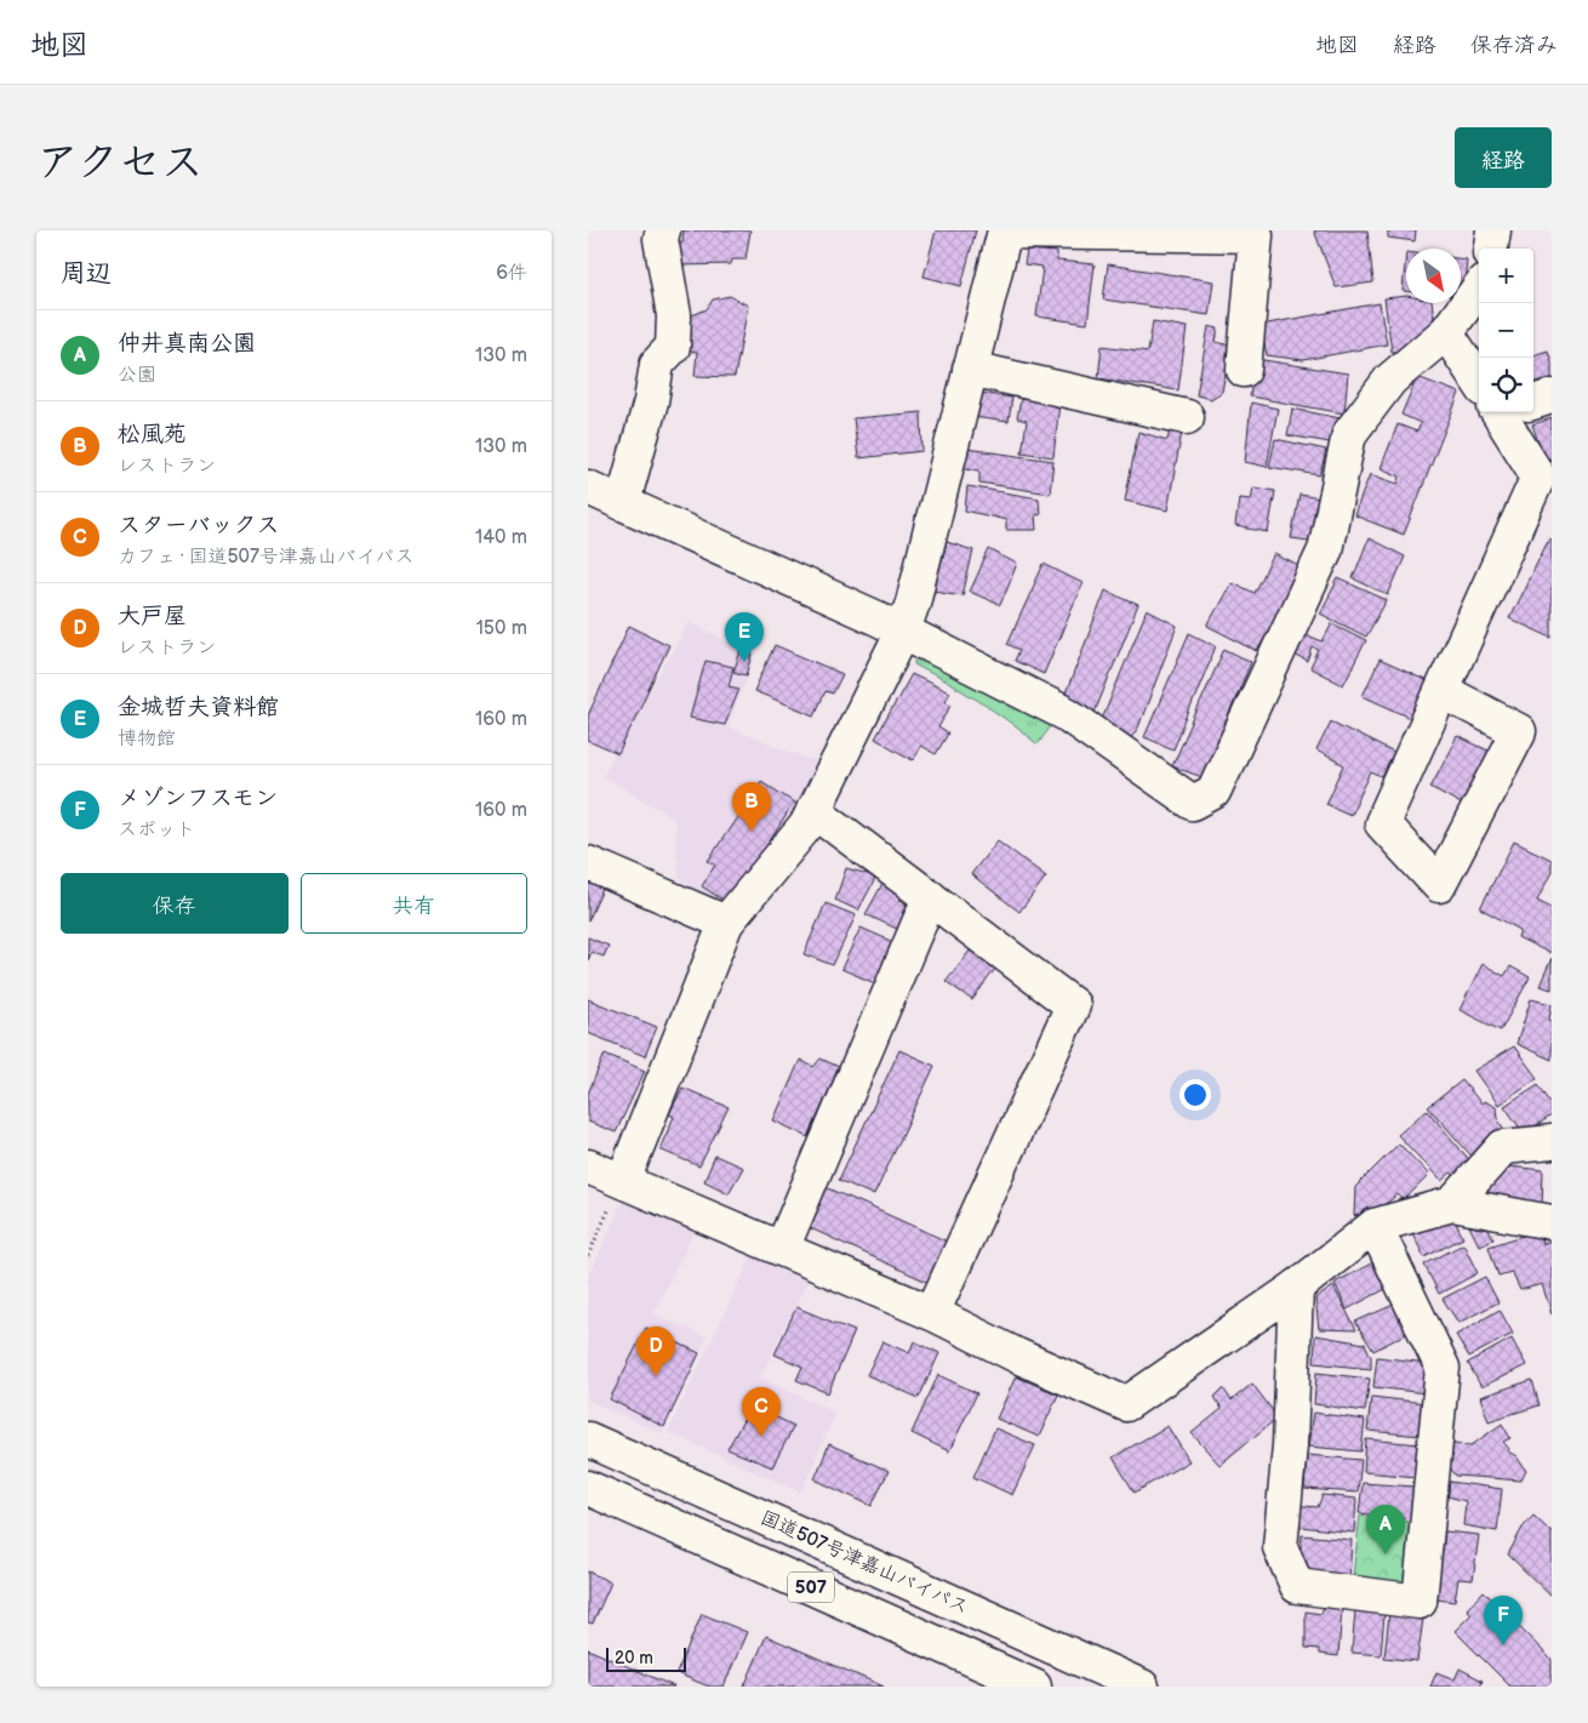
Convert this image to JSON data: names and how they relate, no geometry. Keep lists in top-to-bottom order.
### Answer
{
  "streets": {
    "main road": ["国道507号津嘉山バイパス", "507"]
  },
  "scale_bar": "20 m",
  "north": "bottom right",
  "page": {
    "header": "地図",
    "nav": ["地図", "経路", "保存済み"],
    "title": "アクセス",
    "buttons": [
      "経路",
      ["保存", "共有"]
    ],
    "heading": ["周辺", "6件"],
    "map_buttons": ["+", "−"],
    "list": [
      {
        "mark": "A",
        "name": "仲井真南公園",
        "note": "公園",
        "value": "130 m"
      },
      {
        "mark": "B",
        "name": "松風苑",
        "note": "レストラン",
        "value": "130 m"
      },
      {
        "mark": "C",
        "name": "スターバックス",
        "note": "カフェ · 国道507号津嘉山バイパス",
        "value": "140 m"
      },
      {
        "mark": "D",
        "name": "大戸屋",
        "note": "レストラン",
        "value": "150 m"
      },
      {
        "mark": "E",
        "name": "金城哲夫資料館",
        "note": "博物館",
        "value": "160 m"
      },
      {
        "mark": "F",
        "name": "メゾンフスモン",
        "note": "スポット",
        "value": "160 m"
      }
    ],
    "pins": [
      "E",
      "B",
      "D",
      "C",
      "A",
      "F"
    ],
    "scale": "20 m"
  }
}
